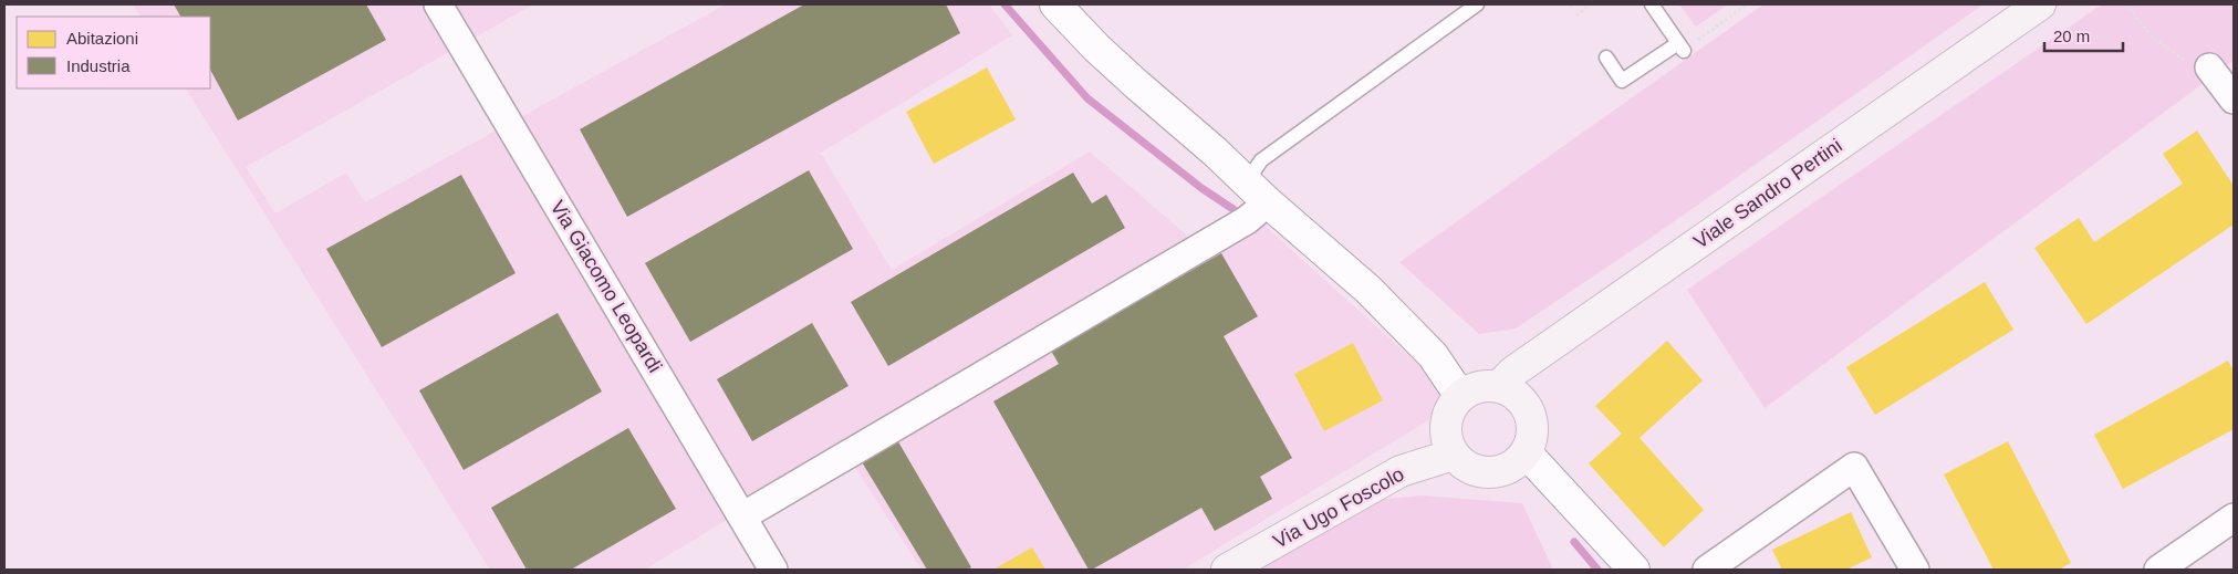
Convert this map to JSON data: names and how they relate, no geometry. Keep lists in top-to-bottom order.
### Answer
{
  "streets": {
    "main road": ["Viale Sandro Pertini", "Via Ugo Foscolo"],
    "street": ["Via Giacomo Leopardi"]
  },
  "crossings": [
    ["Viale Sandro Pertini", "Via Ugo Foscolo"]
  ],
  "legend": ["Abitazioni", "Industria"],
  "scale_bar": "20 m"
}
